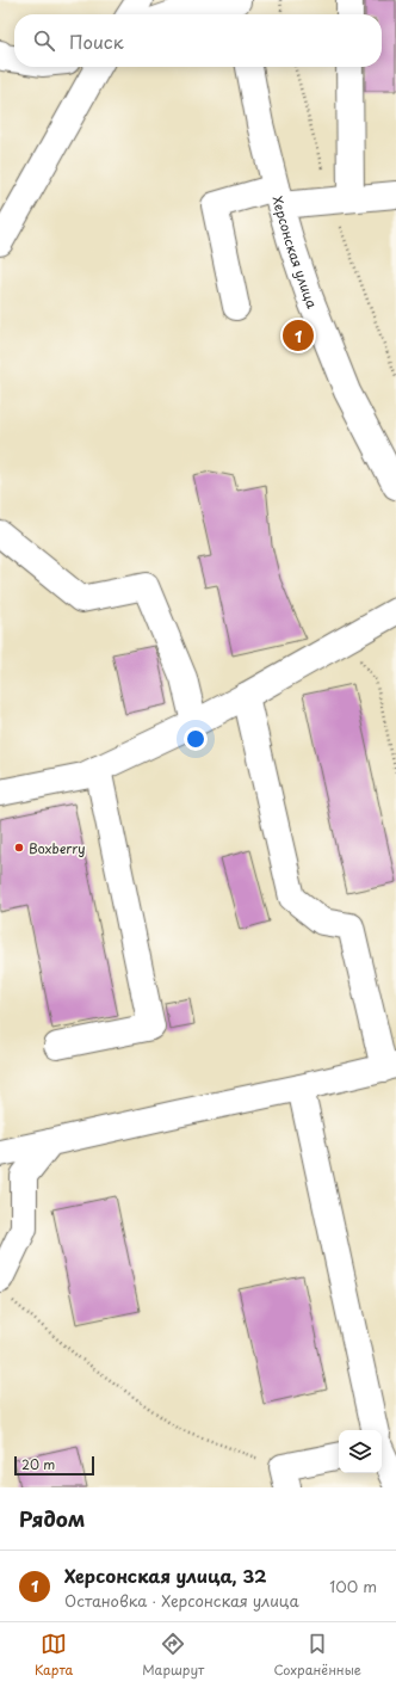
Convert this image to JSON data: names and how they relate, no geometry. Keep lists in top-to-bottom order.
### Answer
{
  "streets": {
    "street": ["Херсонская улица"]
  },
  "places": ["Boxberry"],
  "scale_bar": "20 m",
  "page": {
    "search": "Поиск",
    "pins": "1",
    "scale": "20 m",
    "heading": "Рядом",
    "list": [
      {
        "mark": "1",
        "name": "Херсонская улица, 32",
        "note": "Остановка · Херсонская улица",
        "value": "100 m"
      }
    ],
    "nav": ["Карта", "Маршрут", "Сохранённые"]
  }
}
